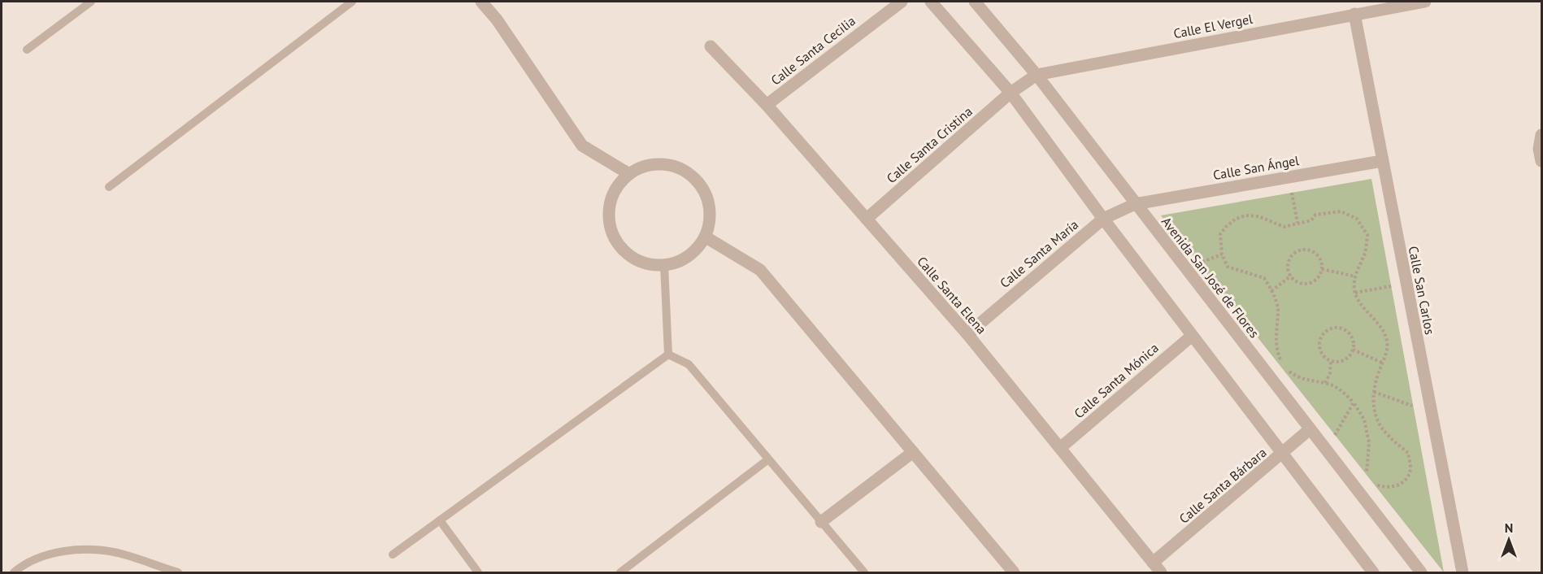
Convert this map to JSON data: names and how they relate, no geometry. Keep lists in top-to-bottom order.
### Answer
{
  "streets": {
    "street": [
      "Calle El Vergel",
      "Calle Santa Cecilia",
      "Calle Santa Cristina",
      "Calle San Ángel",
      "Calle Santa María",
      "Avenida San José de Flores",
      "Calle San Carlos",
      "Calle Santa Elena",
      "Calle Santa Mónica",
      "Calle Santa Bárbara"
    ]
  },
  "crossings": [
    ["Calle El Vergel", "Calle Santa Cristina"],
    ["Calle El Vergel", "Avenida San José de Flores"],
    ["Calle El Vergel", "Calle San Carlos"],
    ["Calle Santa Cecilia", "Calle Santa Elena"],
    ["Calle Santa Cristina", "Calle Santa Elena"],
    ["Calle San Ángel", "Calle Santa María"],
    ["Calle San Ángel", "Avenida San José de Flores"],
    ["Calle San Ángel", "Calle San Carlos"],
    ["Calle Santa María", "Avenida San José de Flores"],
    ["Calle Santa María", "Calle Santa Elena"],
    ["Avenida San José de Flores", "Calle Santa Bárbara"],
    ["Calle Santa Elena", "Calle Santa Mónica"],
    ["Calle Santa Elena", "Calle Santa Bárbara"]
  ],
  "north": "top"
}
